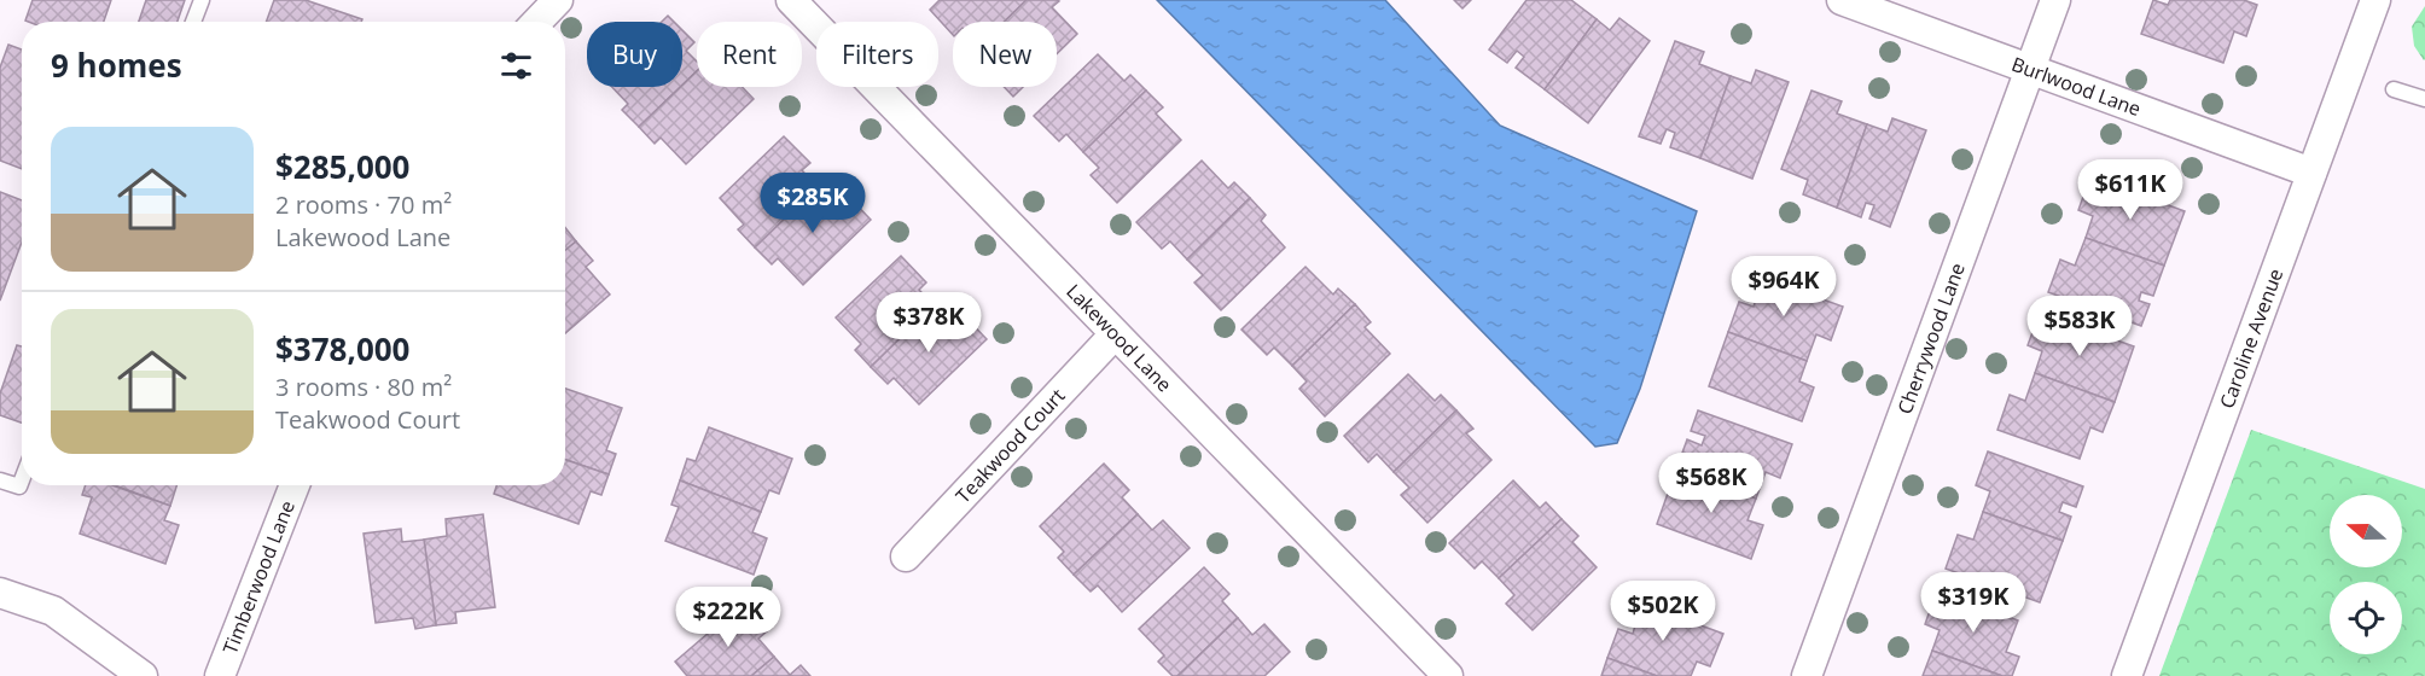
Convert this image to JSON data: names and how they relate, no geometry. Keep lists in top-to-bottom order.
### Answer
{
  "streets": {
    "street": [
      "Burlwood Lane",
      "Lakewood Lane",
      "Cherrywood Lane",
      "Caroline Avenue",
      "Teakwood Court",
      "Timberwood Lane"
    ]
  },
  "crossings": [
    ["Burlwood Lane", "Cherrywood Lane"],
    ["Burlwood Lane", "Caroline Avenue"],
    ["Lakewood Lane", "Teakwood Court"]
  ],
  "north": "left",
  "page": {
    "chip": [
      "Buy",
      "Rent",
      "Filters",
      "New"
    ],
    "heading": "9 homes",
    "list": [
      {
        "name": "$285,000",
        "note": "2 rooms · 70 m² · Lakewood Lane"
      },
      {
        "name": "$378,000",
        "note": "3 rooms · 80 m² · Teakwood Court"
      }
    ],
    "price": [
      "$611K",
      "$285K",
      "$964K",
      "$378K",
      "$583K",
      "$568K",
      "$319K",
      "$502K",
      "$222K"
    ]
  }
}
